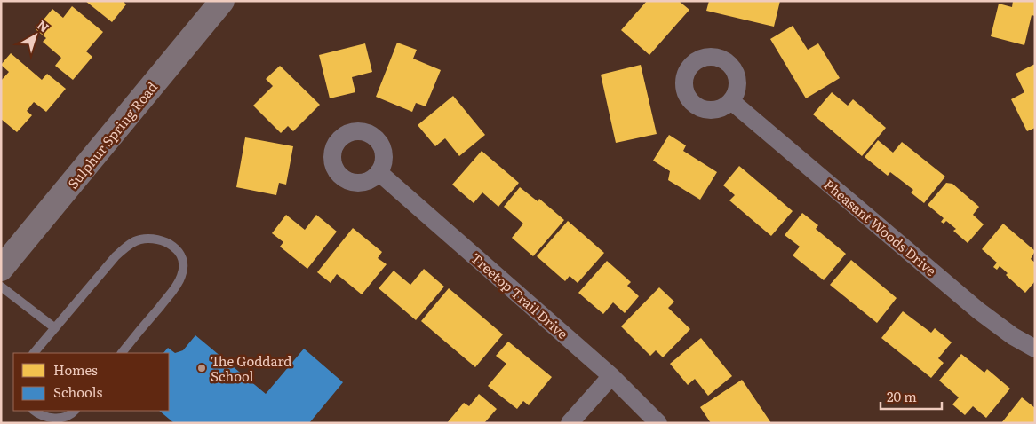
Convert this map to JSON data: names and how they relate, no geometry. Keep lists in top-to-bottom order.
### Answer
{
  "streets": {
    "main road": ["Sulphur Spring Road"],
    "street": ["Pheasant Woods Drive", "Treetop Trail Drive"]
  },
  "places": ["The Goddard School"],
  "legend": ["Homes", "Schools"],
  "scale_bar": "20 m",
  "north": "top right"
}
